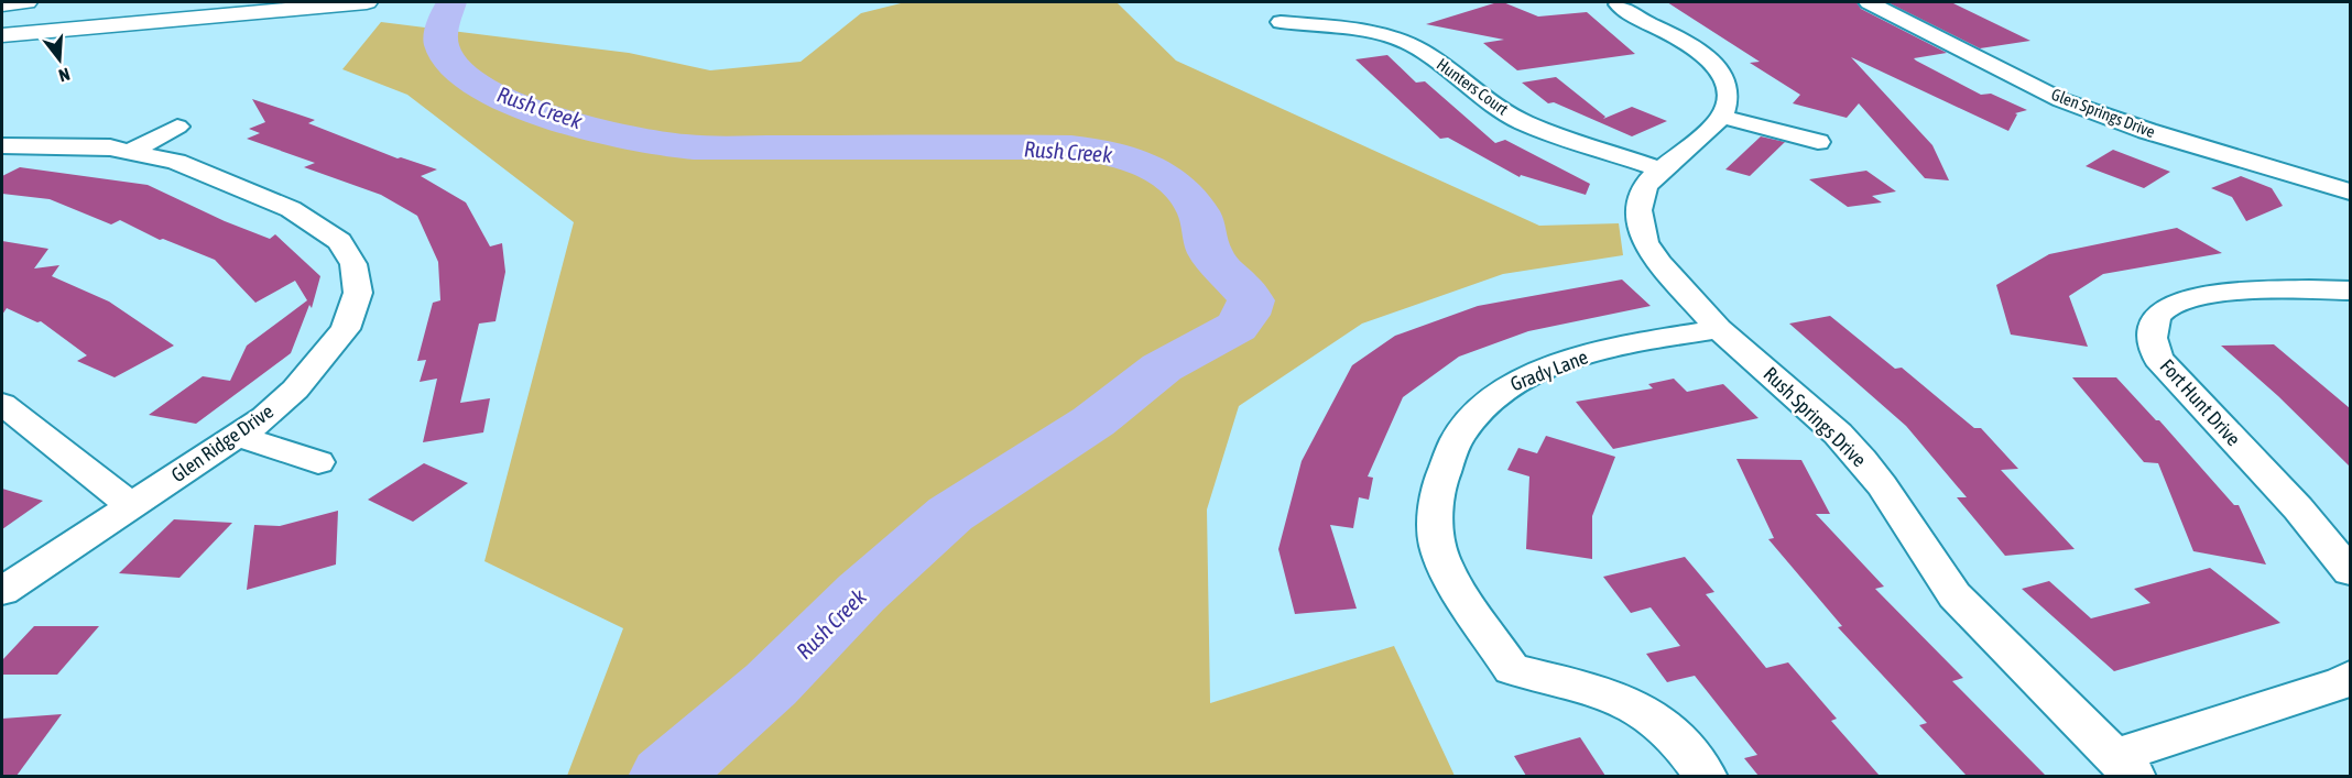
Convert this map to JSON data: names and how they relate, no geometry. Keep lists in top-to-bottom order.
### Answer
{
  "streets": {
    "street": [
      "Hunters Court",
      "Glen Springs Drive",
      "Grady Lane",
      "Fort Hunt Drive",
      "Rush Springs Drive",
      "Glen Ridge Drive"
    ]
  },
  "crossings": [
    ["Hunters Court", "Rush Springs Drive"],
    ["Grady Lane", "Rush Springs Drive"]
  ],
  "water": ["Rush Creek"],
  "north": "bottom"
}
